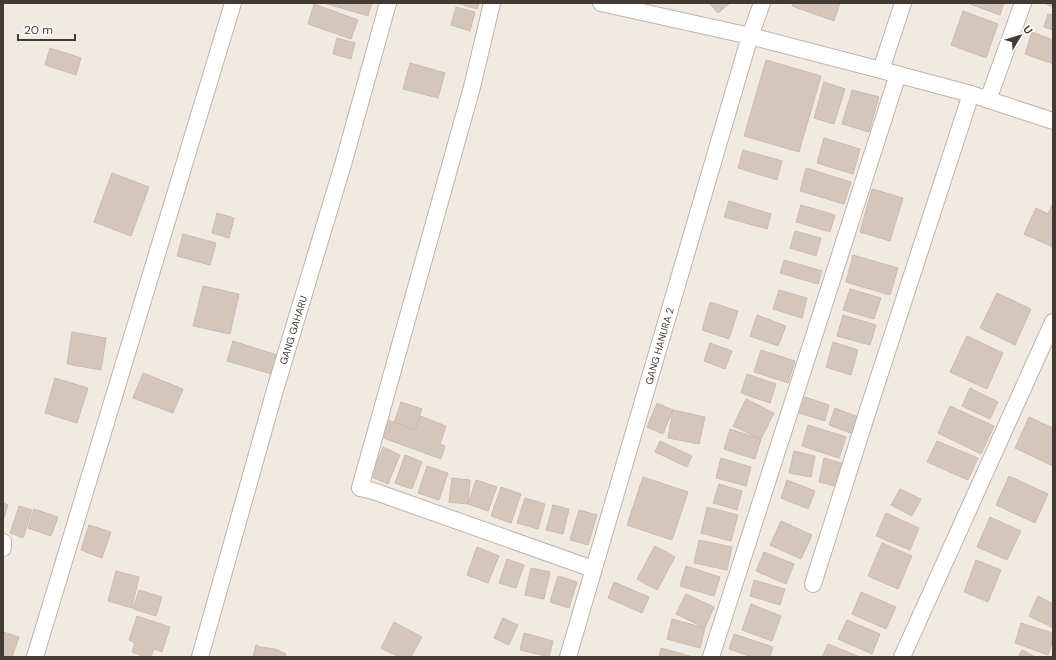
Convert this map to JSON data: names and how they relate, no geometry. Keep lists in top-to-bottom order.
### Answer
{
  "streets": {
    "street": ["GANG GAHARU", "GANG HANURA 2"]
  },
  "scale_bar": "20 m",
  "north": "top right"
}
